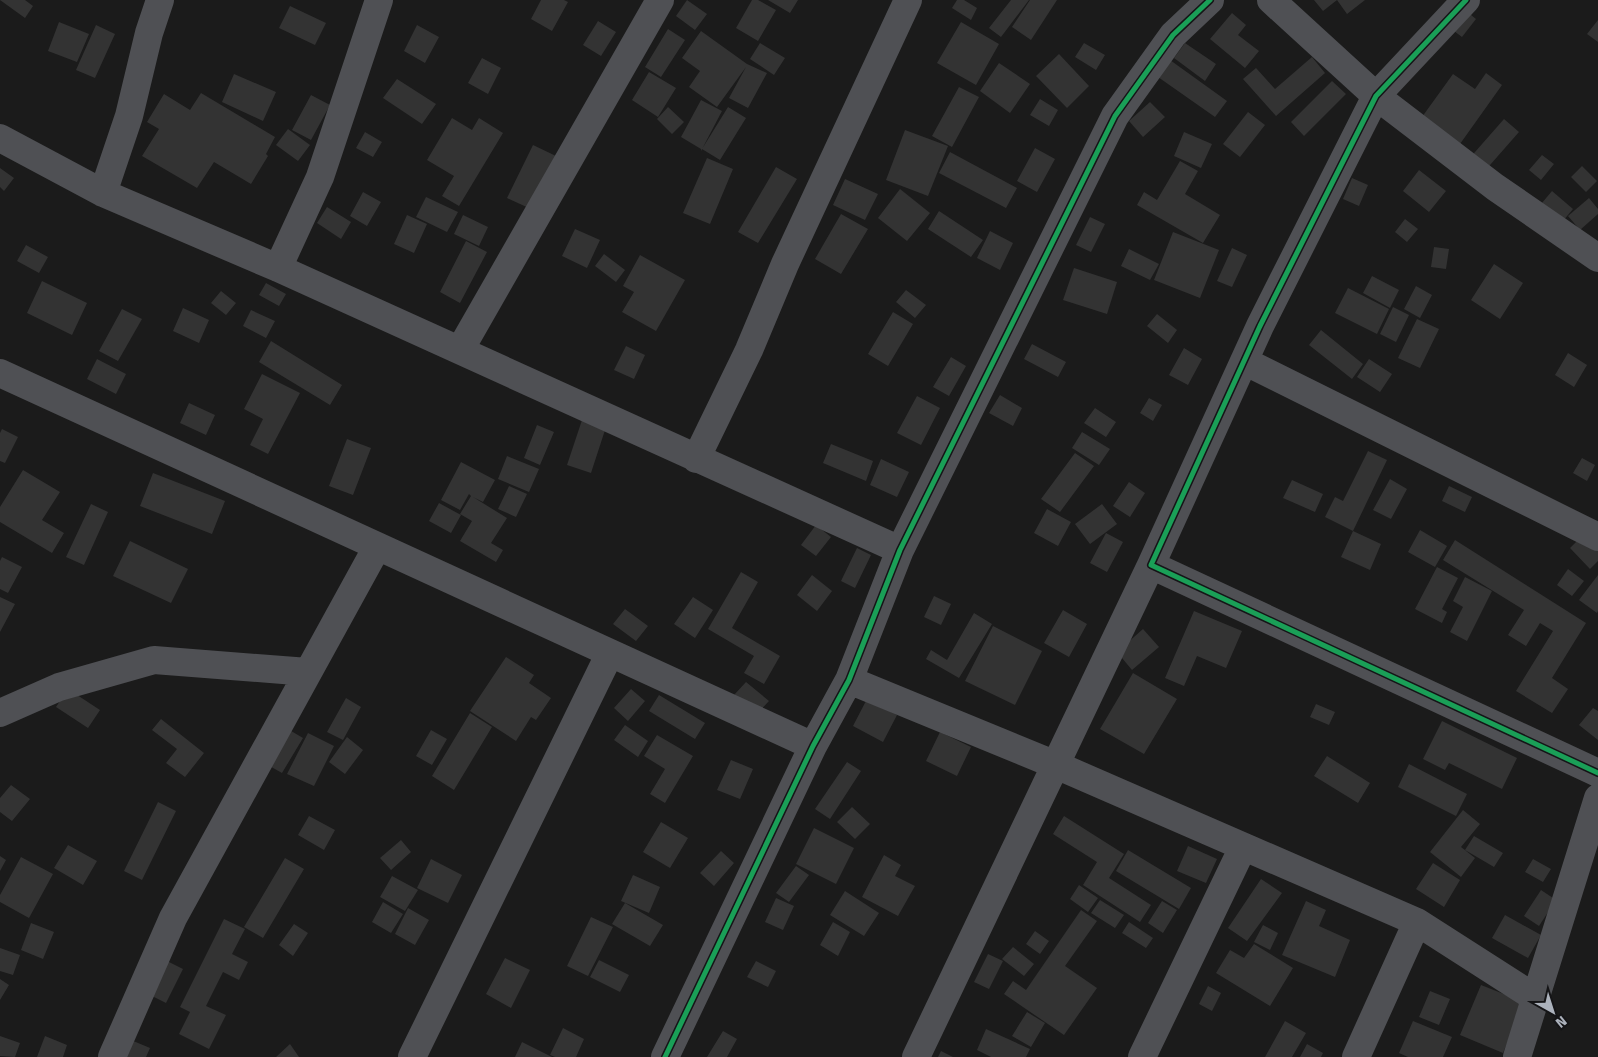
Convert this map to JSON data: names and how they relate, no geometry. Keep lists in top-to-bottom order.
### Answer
{
  "north": "bottom right"
}
